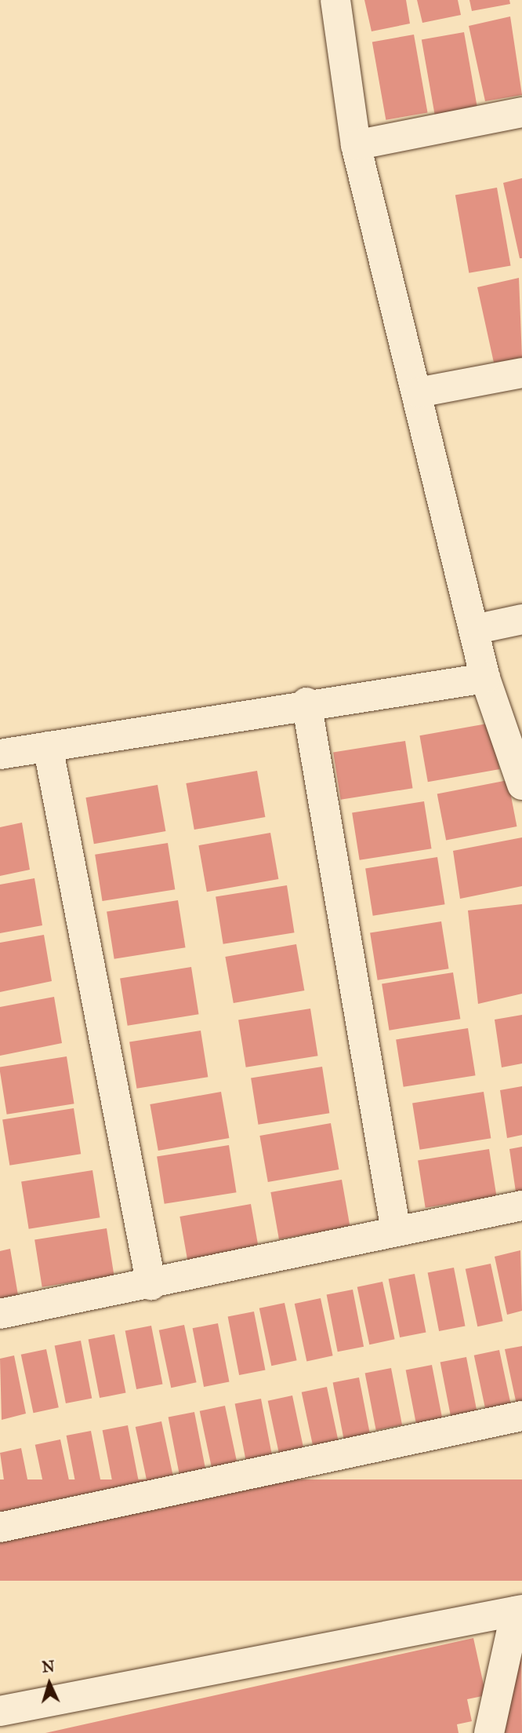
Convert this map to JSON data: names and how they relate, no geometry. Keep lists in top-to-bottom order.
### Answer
{
  "north": "top"
}
